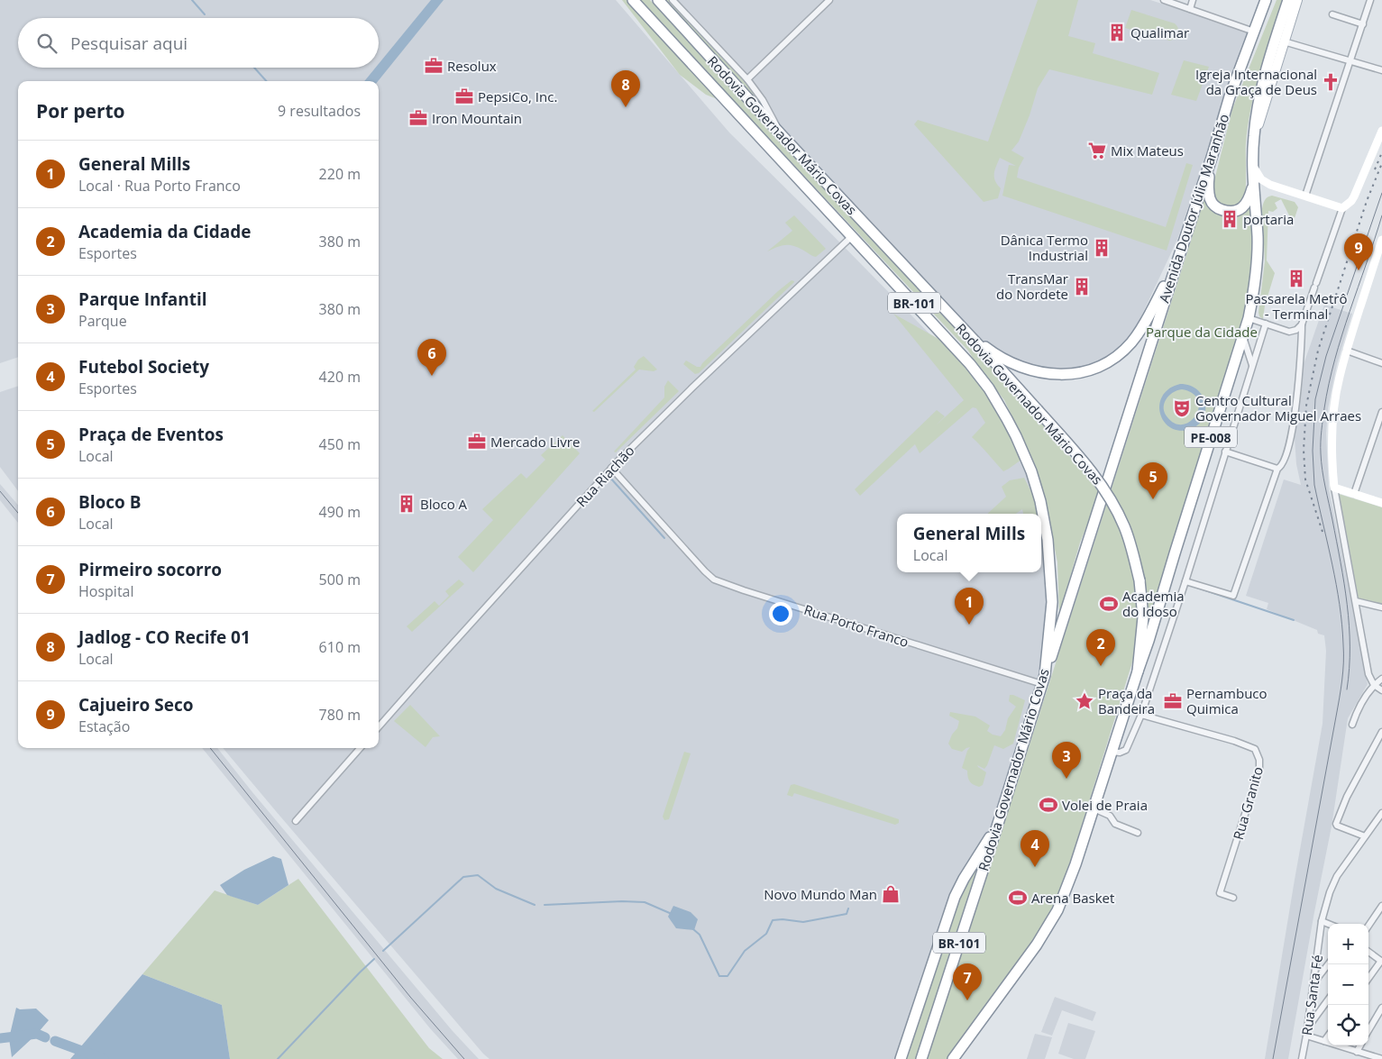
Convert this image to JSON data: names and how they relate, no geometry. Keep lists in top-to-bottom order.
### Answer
{
  "streets": {
    "highway": [
      "Rodovia Governador Mário Covas",
      "Avenida Doutor Júlio Maranhão",
      "BR-101",
      "PE-008"
    ],
    "street": [
      "Rua Riachão",
      "Rua Porto Franco",
      "Rua Granito",
      "Rua Santa Fé"
    ]
  },
  "crossings": [
    ["Rodovia Governador Mário Covas", "Avenida Doutor Júlio Maranhão"],
    ["Rodovia Governador Mário Covas", "PE-008"],
    ["Rodovia Governador Mário Covas", "Rua Riachão"],
    ["Rodovia Governador Mário Covas", "Rua Porto Franco"],
    ["Avenida Doutor Júlio Maranhão", "Rua Porto Franco"],
    ["Rua Riachão", "Rua Porto Franco"]
  ],
  "parks": ["Parque da Cidade"],
  "places": {
    "building": [
      "Qualimar",
      "portaria",
      "Dânica Termo Industrial",
      "Passarela Metrô - Terminal",
      "TransMar do Nordete",
      "Bloco A"
    ],
    "office": [
      "Resolux",
      "PepsiCo, Inc.",
      "Iron Mountain",
      "Mercado Livre",
      "Pernambuco Quimica"
    ],
    "church": ["Igreja Internacional da Graça de Deus"],
    "supermarket": ["Mix Mateus"],
    "theatre": ["Centro Cultural Governador Miguel Arraes"],
    "sports": ["Academia do Idoso", "Volei de Praia", "Arena Basket"],
    "place": ["Praça da Bandeira"],
    "shop": ["Novo Mundo Man"]
  },
  "page": {
    "search": "Pesquisar aqui",
    "pins": [
      "8",
      "9",
      "6",
      "5",
      "1",
      "2",
      "3",
      "4",
      "7"
    ],
    "heading": ["Por perto", "9 resultados"],
    "list": [
      {
        "mark": "1",
        "name": "General Mills",
        "note": "Local · Rua Porto Franco",
        "value": "220 m"
      },
      {
        "mark": "2",
        "name": "Academia da Cidade",
        "note": "Esportes",
        "value": "380 m"
      },
      {
        "mark": "3",
        "name": "Parque Infantil",
        "note": "Parque",
        "value": "380 m"
      },
      {
        "mark": "4",
        "name": "Futebol Society",
        "note": "Esportes",
        "value": "420 m"
      },
      {
        "mark": "5",
        "name": "Praça de Eventos",
        "note": "Local",
        "value": "450 m"
      },
      {
        "mark": "6",
        "name": "Bloco B",
        "note": "Local",
        "value": "490 m"
      },
      {
        "mark": "7",
        "name": "Pirmeiro socorro",
        "note": "Hospital",
        "value": "500 m"
      },
      {
        "mark": "8",
        "name": "Jadlog - CO Recife 01",
        "note": "Local",
        "value": "610 m"
      },
      {
        "mark": "9",
        "name": "Cajueiro Seco",
        "note": "Estação",
        "value": "780 m"
      }
    ],
    "popup": ["General Mills", "Local"],
    "map_buttons": ["+", "−"]
  }
}
